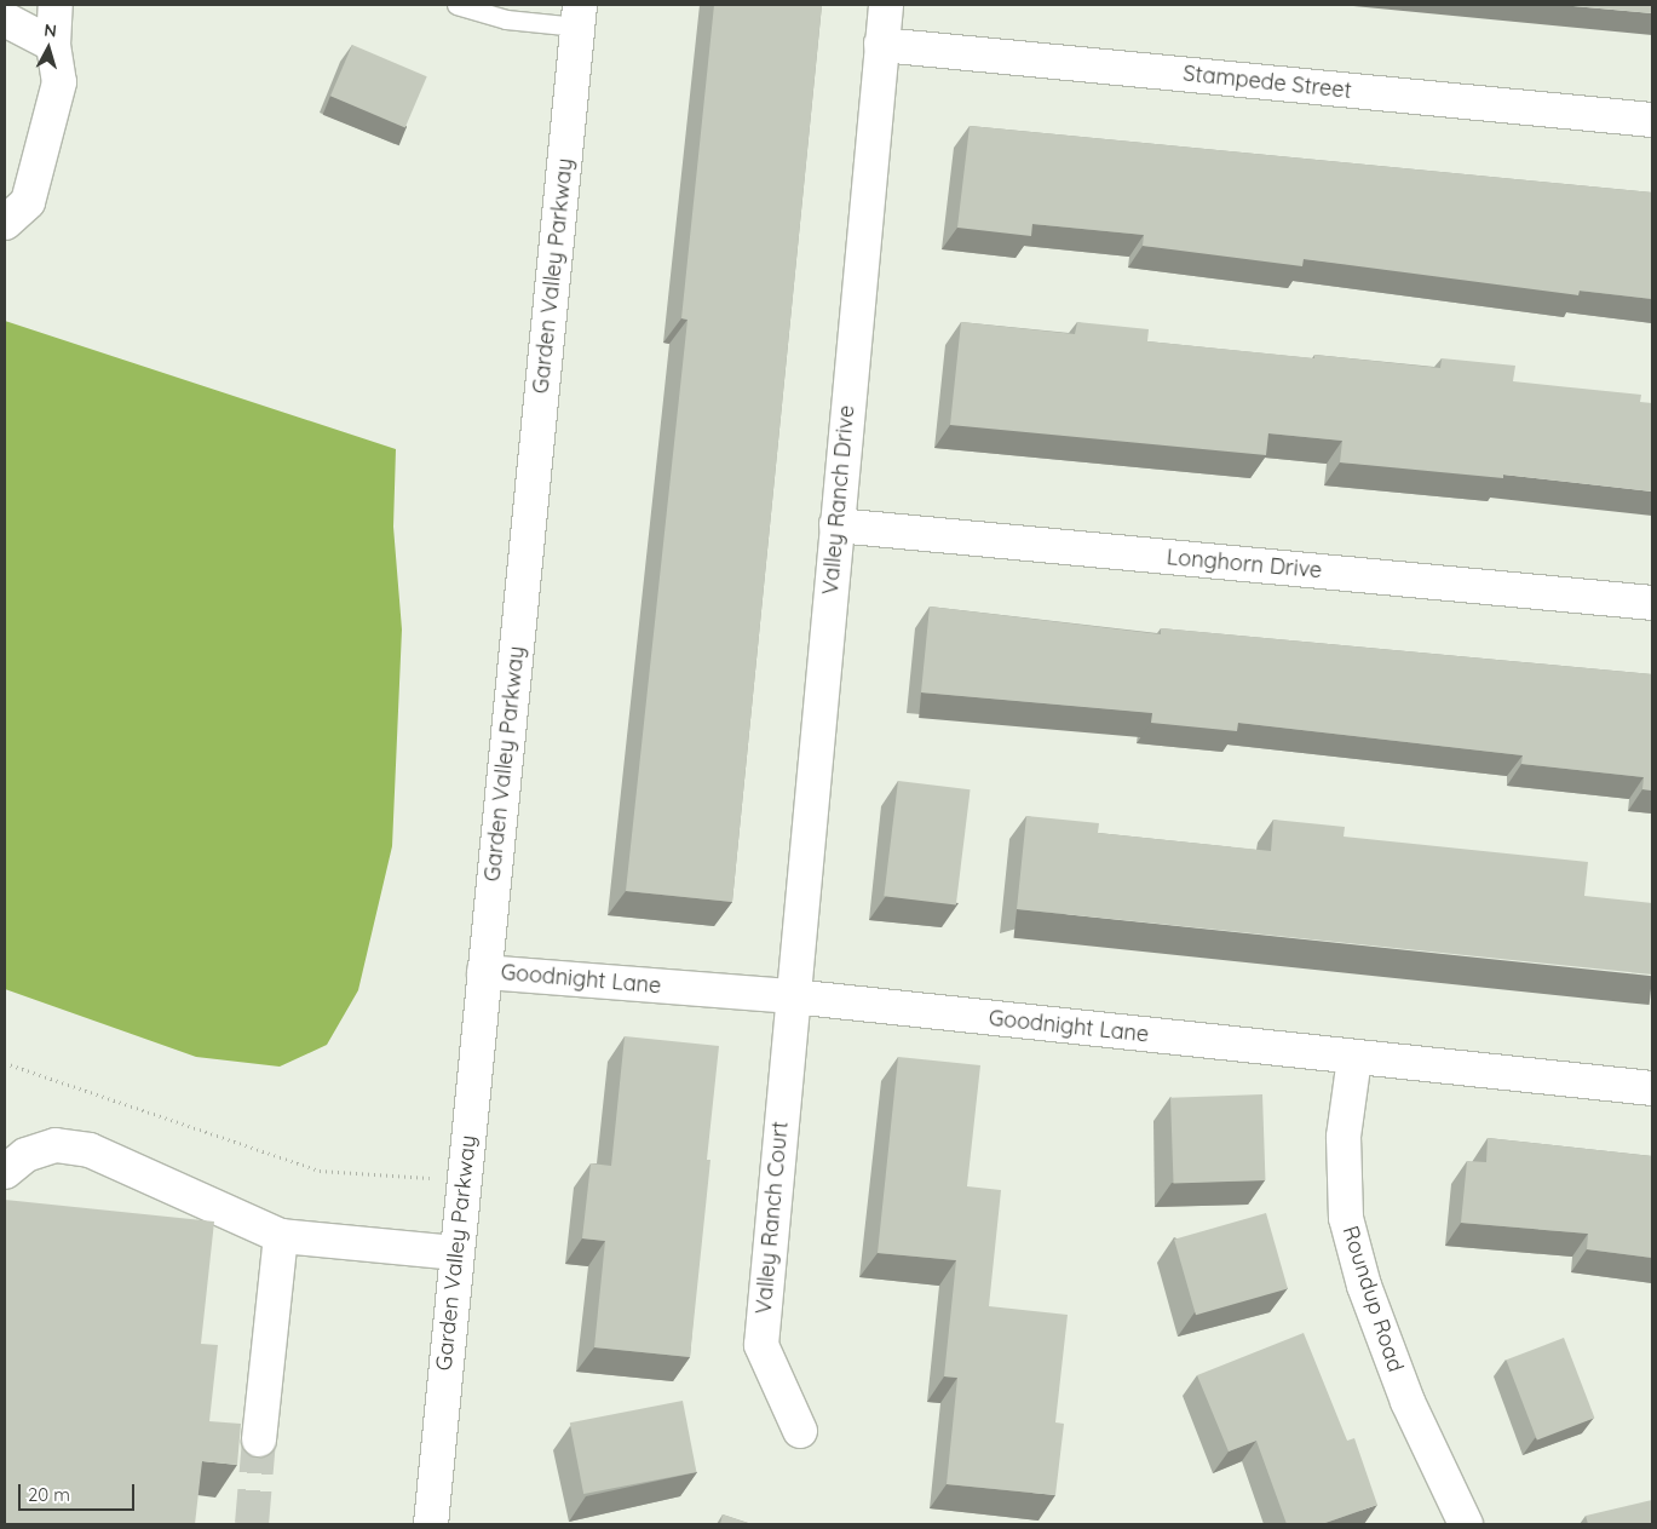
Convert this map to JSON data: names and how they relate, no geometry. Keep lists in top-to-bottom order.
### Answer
{
  "streets": {
    "street": [
      "Stampede Street",
      "Garden Valley Parkway",
      "Valley Ranch Drive",
      "Longhorn Drive",
      "Goodnight Lane",
      "Valley Ranch Court",
      "Roundup Road"
    ]
  },
  "crossings": [
    ["Stampede Street", "Valley Ranch Drive"],
    ["Garden Valley Parkway", "Goodnight Lane"],
    ["Valley Ranch Drive", "Longhorn Drive"],
    ["Valley Ranch Drive", "Goodnight Lane"],
    ["Valley Ranch Drive", "Valley Ranch Court"],
    ["Goodnight Lane", "Valley Ranch Court"],
    ["Goodnight Lane", "Roundup Road"]
  ],
  "scale_bar": "20 m",
  "north": "top"
}
